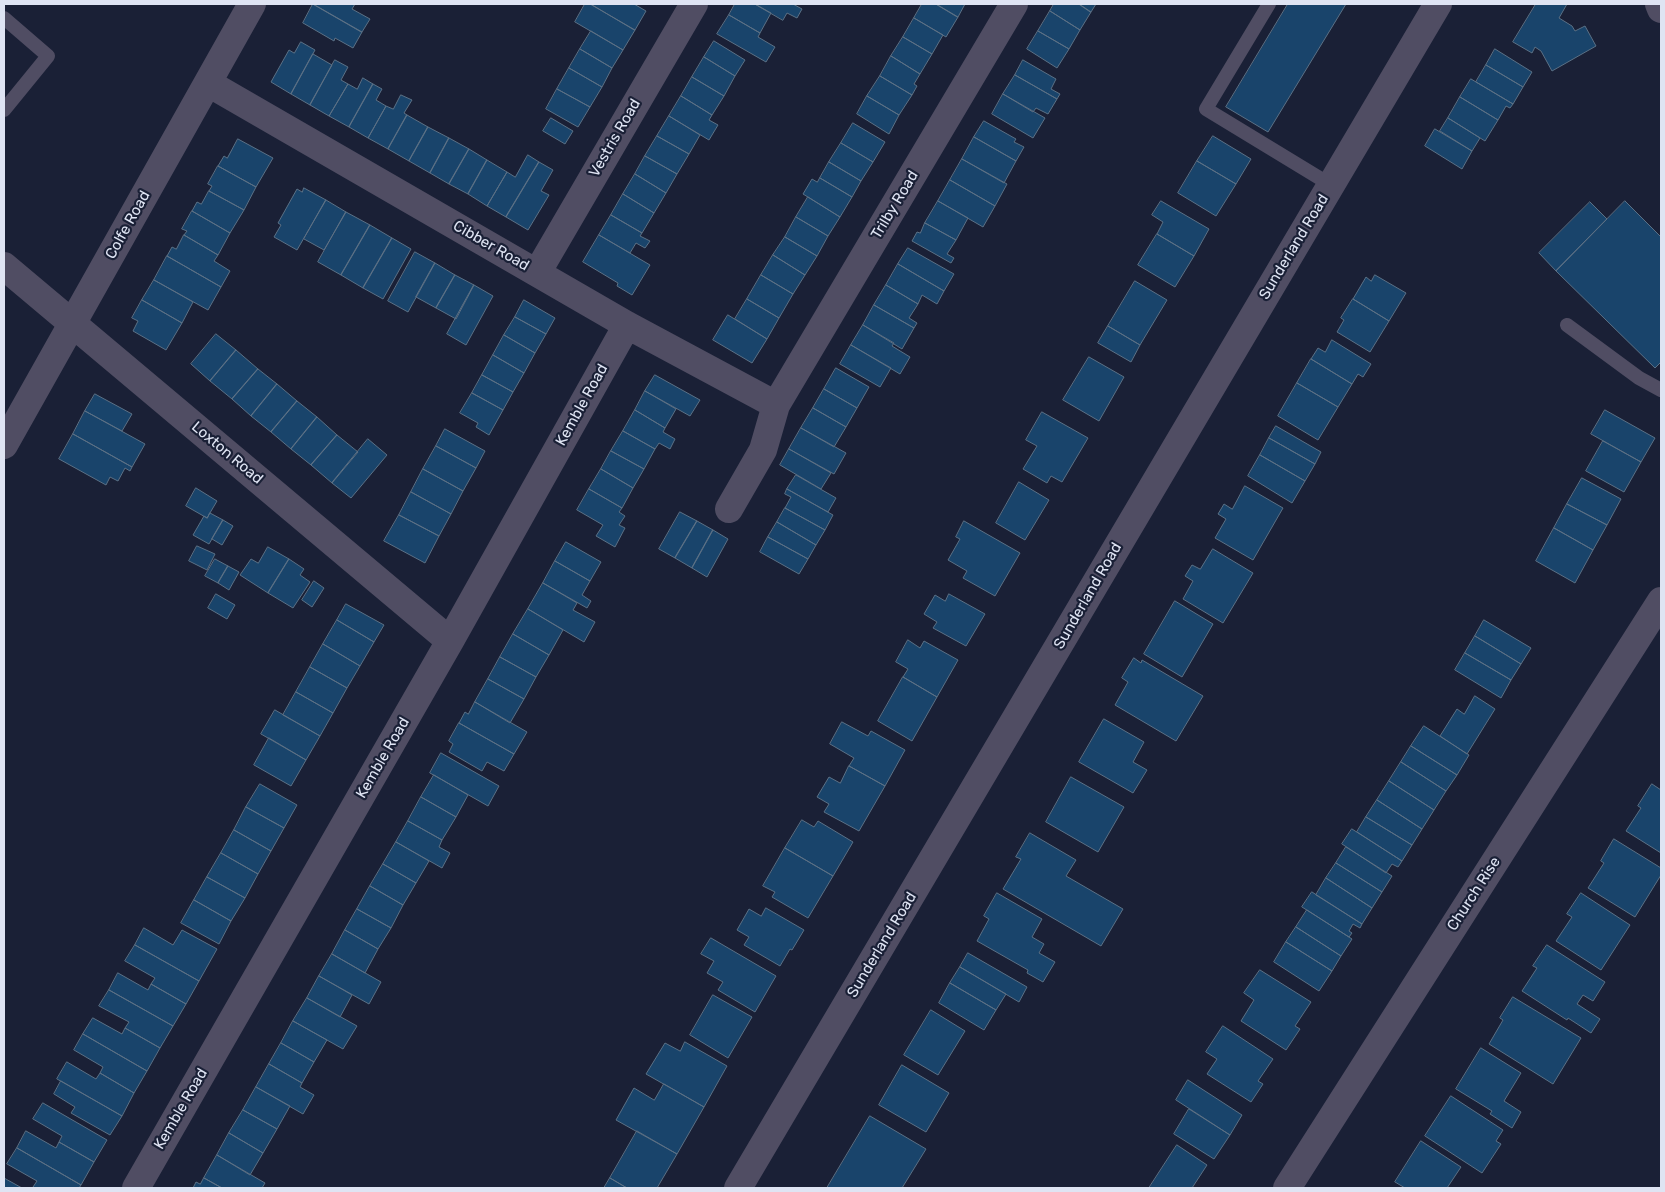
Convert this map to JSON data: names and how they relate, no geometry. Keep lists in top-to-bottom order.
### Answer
{
  "streets": {
    "street": [
      "Vestris Road",
      "Trilby Road",
      "Colfe Road",
      "Cibber Road",
      "Sunderland Road",
      "Kemble Road",
      "Loxton Road",
      "Church Rise"
    ]
  },
  "crossings": [
    ["Vestris Road", "Cibber Road"],
    ["Trilby Road", "Cibber Road"],
    ["Colfe Road", "Cibber Road"],
    ["Colfe Road", "Loxton Road"],
    ["Cibber Road", "Kemble Road"],
    ["Kemble Road", "Loxton Road"]
  ]
}
